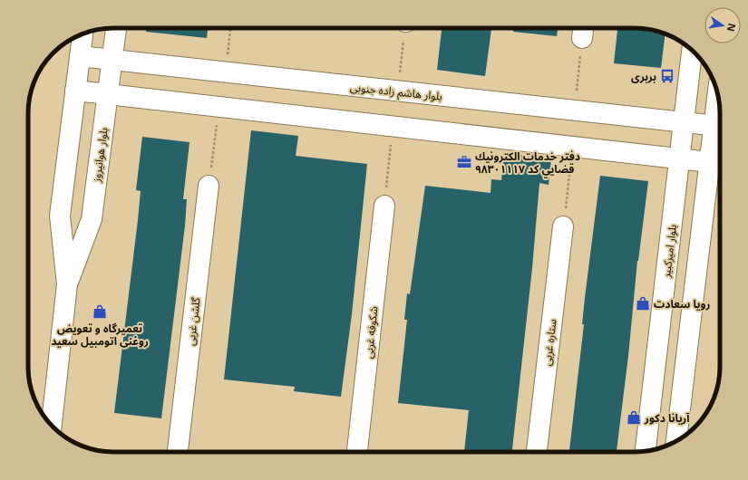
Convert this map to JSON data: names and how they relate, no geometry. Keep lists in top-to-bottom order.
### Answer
{
  "streets": {
    "street": [
      "بلوار هاشم زاده جنوبی",
      "بلوار هوانیروز",
      "بلوار امیرکبیر",
      "گلشن غربی",
      "شکوفه غربی",
      "ستاره غربی"
    ]
  },
  "crossings": [
    ["بلوار هاشم زاده جنوبی", "بلوار هوانیروز"],
    ["بلوار هاشم زاده جنوبی", "بلوار امیرکبیر"]
  ],
  "places": {
    "bus stop": ["بربری"],
    "office": ["دفتر خدمات الكترونيك قضايي كد ٩٨٣٠١١١٧"],
    "shop": ["رویا سعادت", "تعمیرگاه و تعویض روغنی اتومبیل سعید", "آریانا دکور"]
  },
  "north": "right"
}
